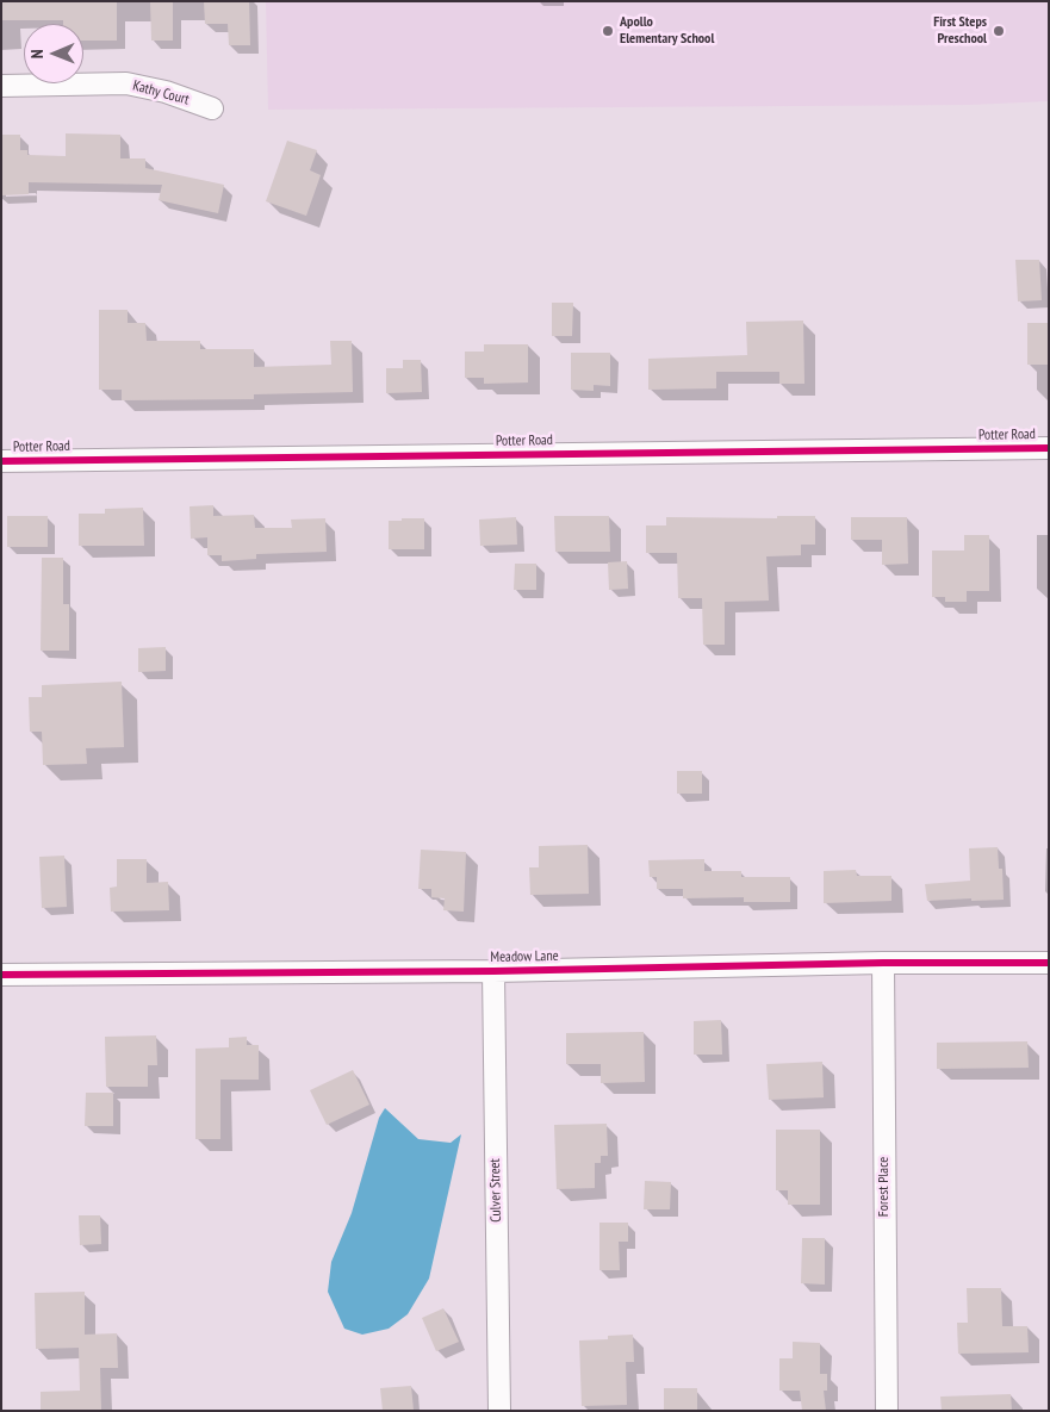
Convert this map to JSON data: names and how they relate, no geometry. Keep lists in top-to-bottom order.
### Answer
{
  "streets": {
    "street": [
      "Kathy Court",
      "Potter Road",
      "Meadow Lane",
      "Forest Place",
      "Culver Street"
    ]
  },
  "crossings": [
    ["Meadow Lane", "Forest Place"],
    ["Meadow Lane", "Culver Street"]
  ],
  "places": ["Apollo Elementary School", "First Steps Preschool"],
  "north": "left"
}
